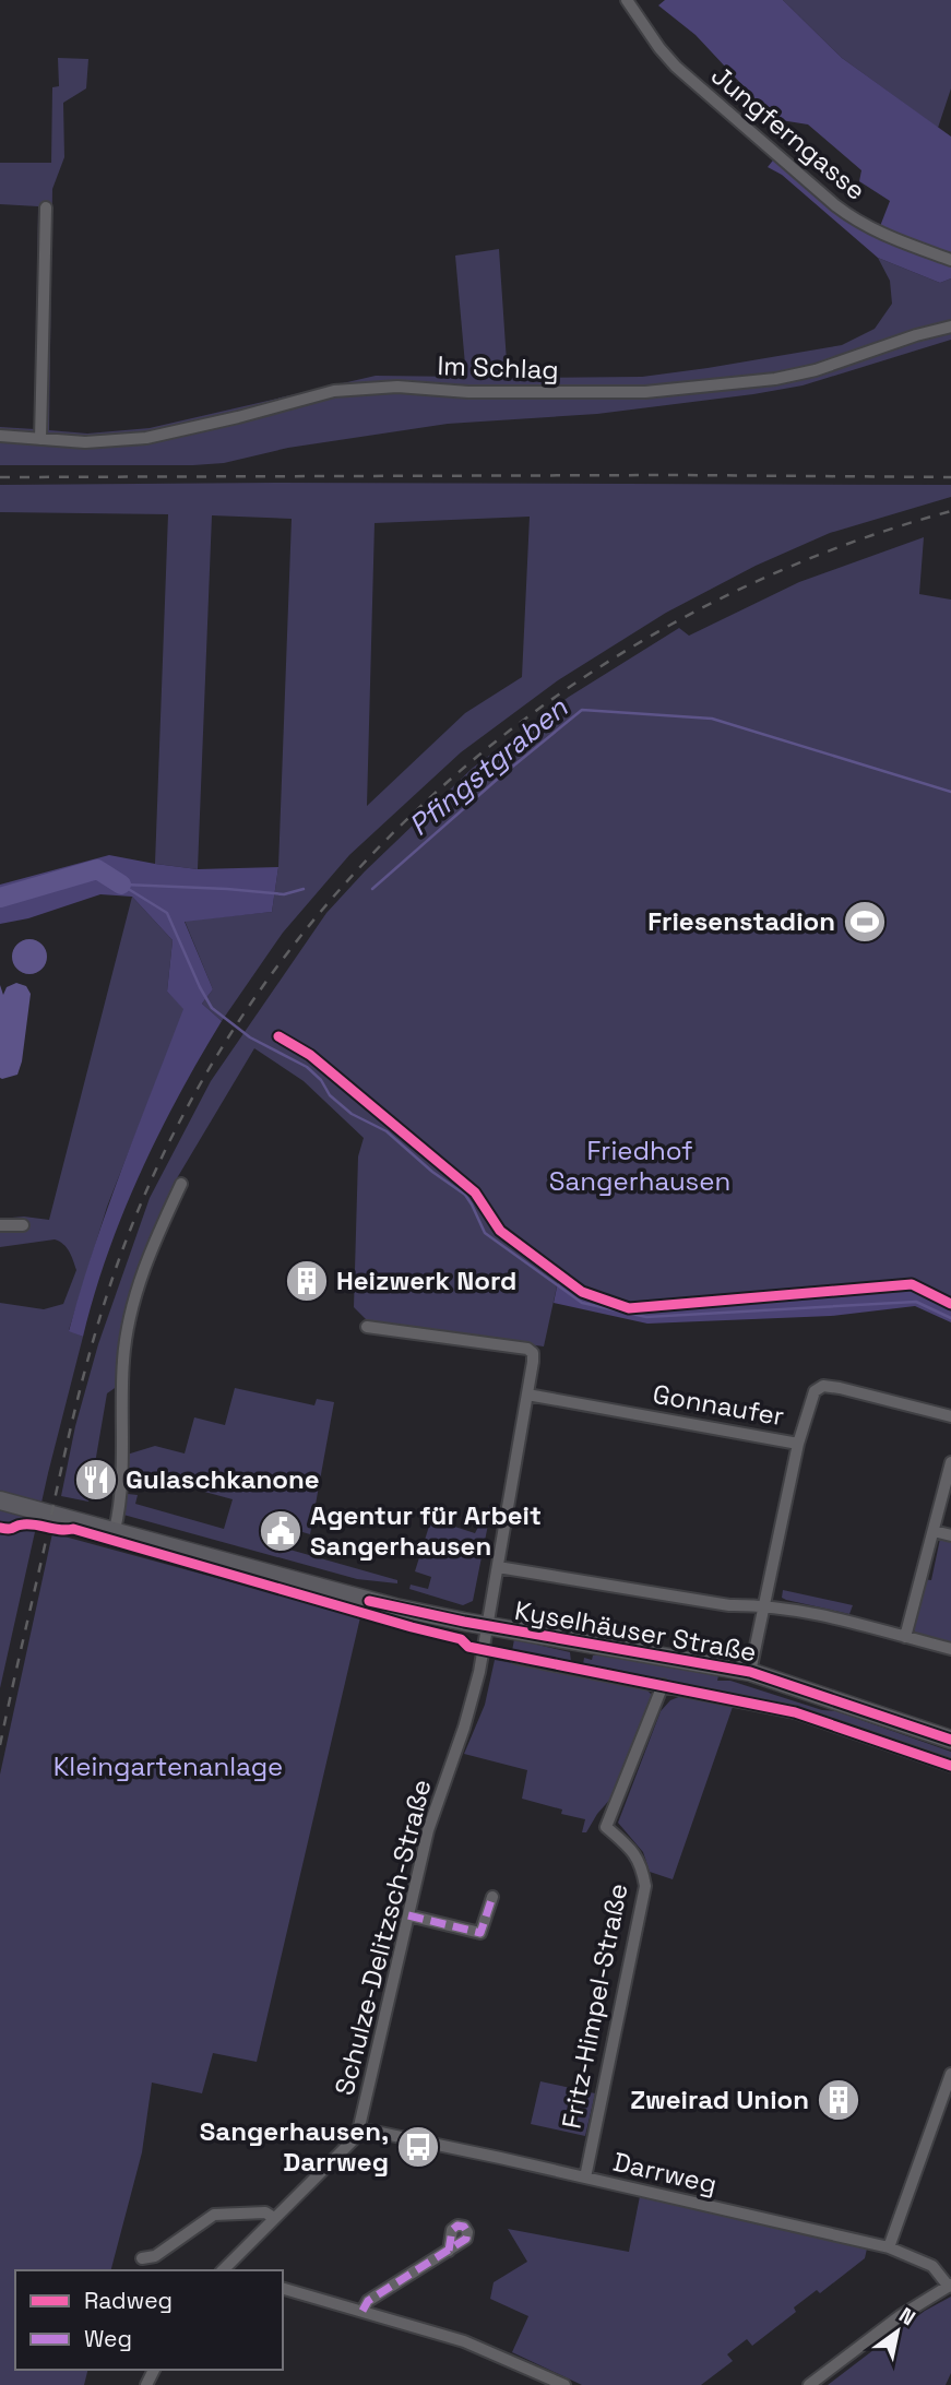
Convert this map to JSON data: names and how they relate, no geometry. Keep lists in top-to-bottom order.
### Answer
{
  "streets": {
    "main road": ["Kyselhäuser Straße"],
    "street": [
      "Jungferngasse",
      "Im Schlag",
      "Gonnaufer",
      "Schulze-Delitzsch-Straße",
      "Fritz-Himpel-Straße",
      "Darrweg"
    ]
  },
  "crossings": [
    ["Gonnaufer", "Schulze-Delitzsch-Straße"],
    ["Kyselhäuser Straße", "Schulze-Delitzsch-Straße"],
    ["Kyselhäuser Straße", "Fritz-Himpel-Straße"],
    ["Schulze-Delitzsch-Straße", "Darrweg"],
    ["Fritz-Himpel-Straße", "Darrweg"]
  ],
  "water": ["Pfingstgraben"],
  "parks": ["Friedhof Sangerhausen", "Kleingartenanlage"],
  "places": {
    "sports": ["Friesenstadion"],
    "building": ["Heizwerk Nord", "Zweirad Union"],
    "restaurant": ["Gulaschkanone"],
    "public building": ["Agentur für Arbeit Sangerhausen"],
    "bus stop": ["Sangerhausen, Darrweg"]
  },
  "legend": ["Radweg", "Weg"],
  "north": "top right"
}
